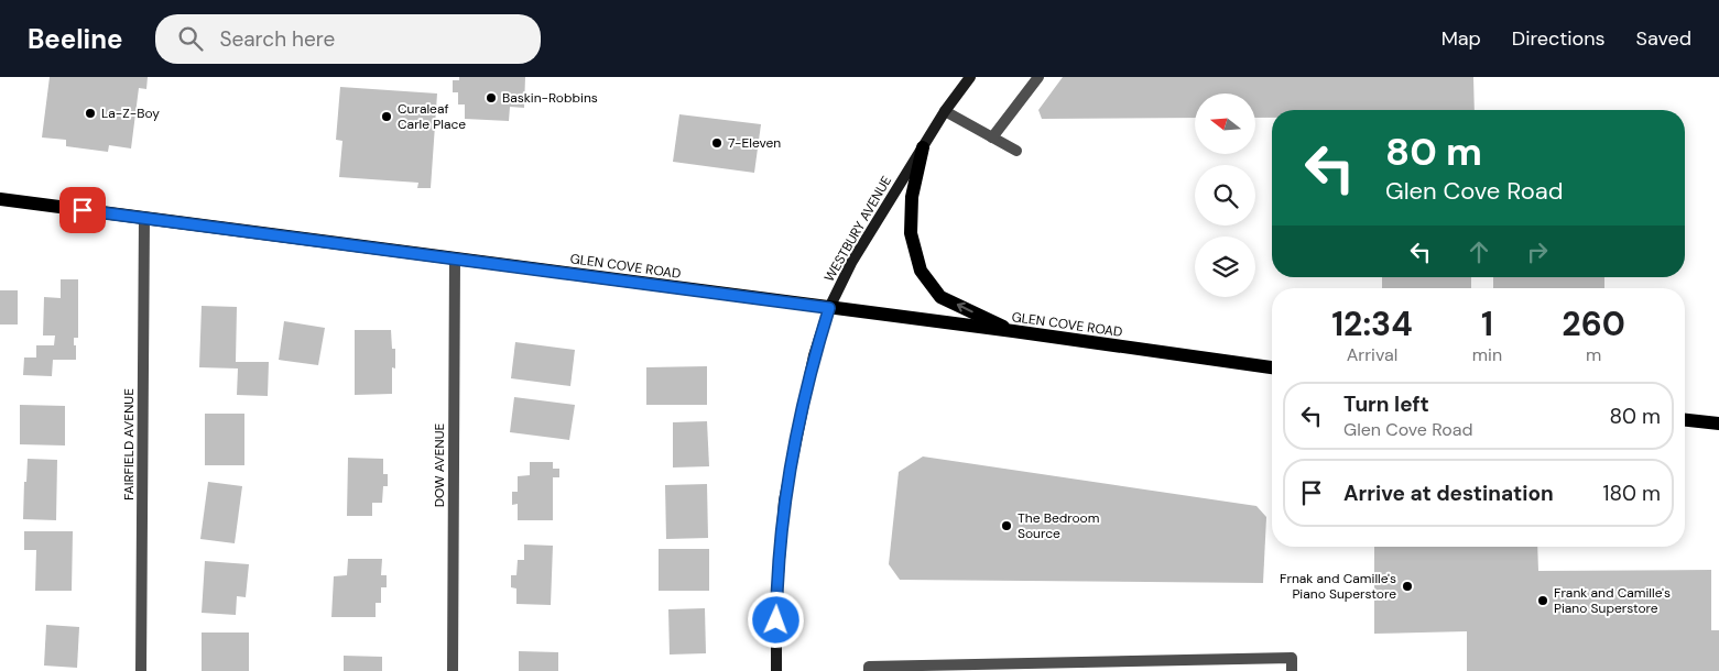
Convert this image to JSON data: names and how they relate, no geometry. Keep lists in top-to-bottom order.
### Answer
{
  "streets": {
    "main road": ["WESTBURY AVENUE", "GLEN COVE ROAD"],
    "street": ["FAIRFIELD AVENUE", "DOW AVENUE"]
  },
  "crossings": [
    ["WESTBURY AVENUE", "GLEN COVE ROAD"],
    ["GLEN COVE ROAD", "FAIRFIELD AVENUE"],
    ["GLEN COVE ROAD", "DOW AVENUE"]
  ],
  "places": [
    "Baskin-Robbins",
    "La-Z-Boy",
    "Curaleaf Carle Place",
    "7-Eleven",
    "The Bedroom Source",
    "Frnak and Camille's Piano Superstore",
    "Frank and Camille's Piano Superstore"
  ],
  "north": "left",
  "page": {
    "header": "Beeline",
    "search": "Search here",
    "nav": ["Map", "Directions", "Saved"],
    "turn": ["80 m", "Glen Cove Road"],
    "eta": [
      "12:34",
      "Arrival",
      "1",
      "min",
      "260",
      "m"
    ],
    "list": [
      {
        "name": "Turn left",
        "note": "Glen Cove Road",
        "value": "80 m"
      },
      {
        "name": "Arrive at destination",
        "value": "180 m"
      }
    ]
  }
}
